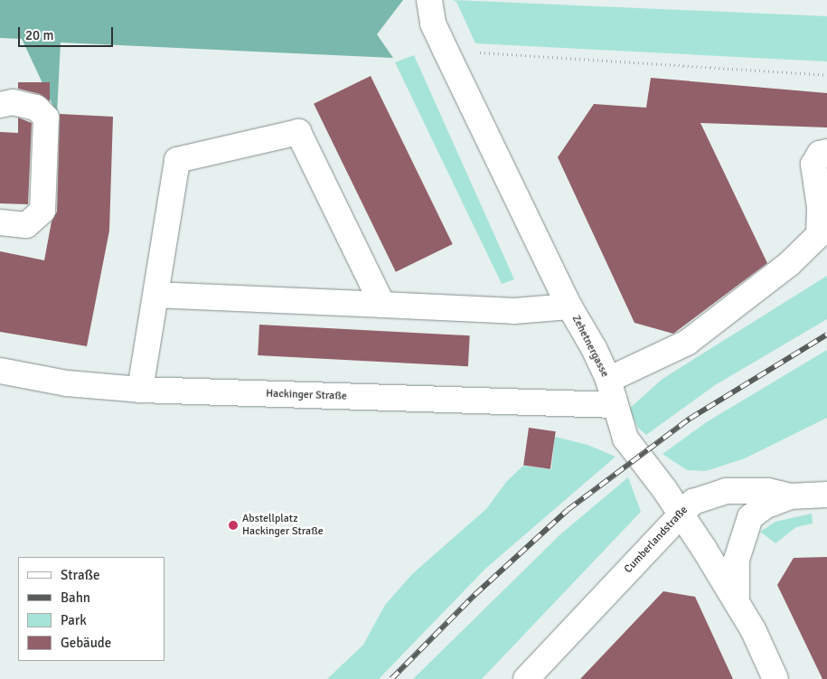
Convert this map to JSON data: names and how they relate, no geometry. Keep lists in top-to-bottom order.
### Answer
{
  "streets": {
    "street": ["Zehetnergasse", "Hackinger Straße", "Cumberlandstraße"]
  },
  "crossings": [
    ["Zehetnergasse", "Hackinger Straße"],
    ["Zehetnergasse", "Cumberlandstraße"]
  ],
  "places": ["Abstellplatz Hackinger Straße"],
  "legend": [
    "Straße",
    "Bahn",
    "Park",
    "Gebäude"
  ],
  "scale_bar": "20 m"
}
